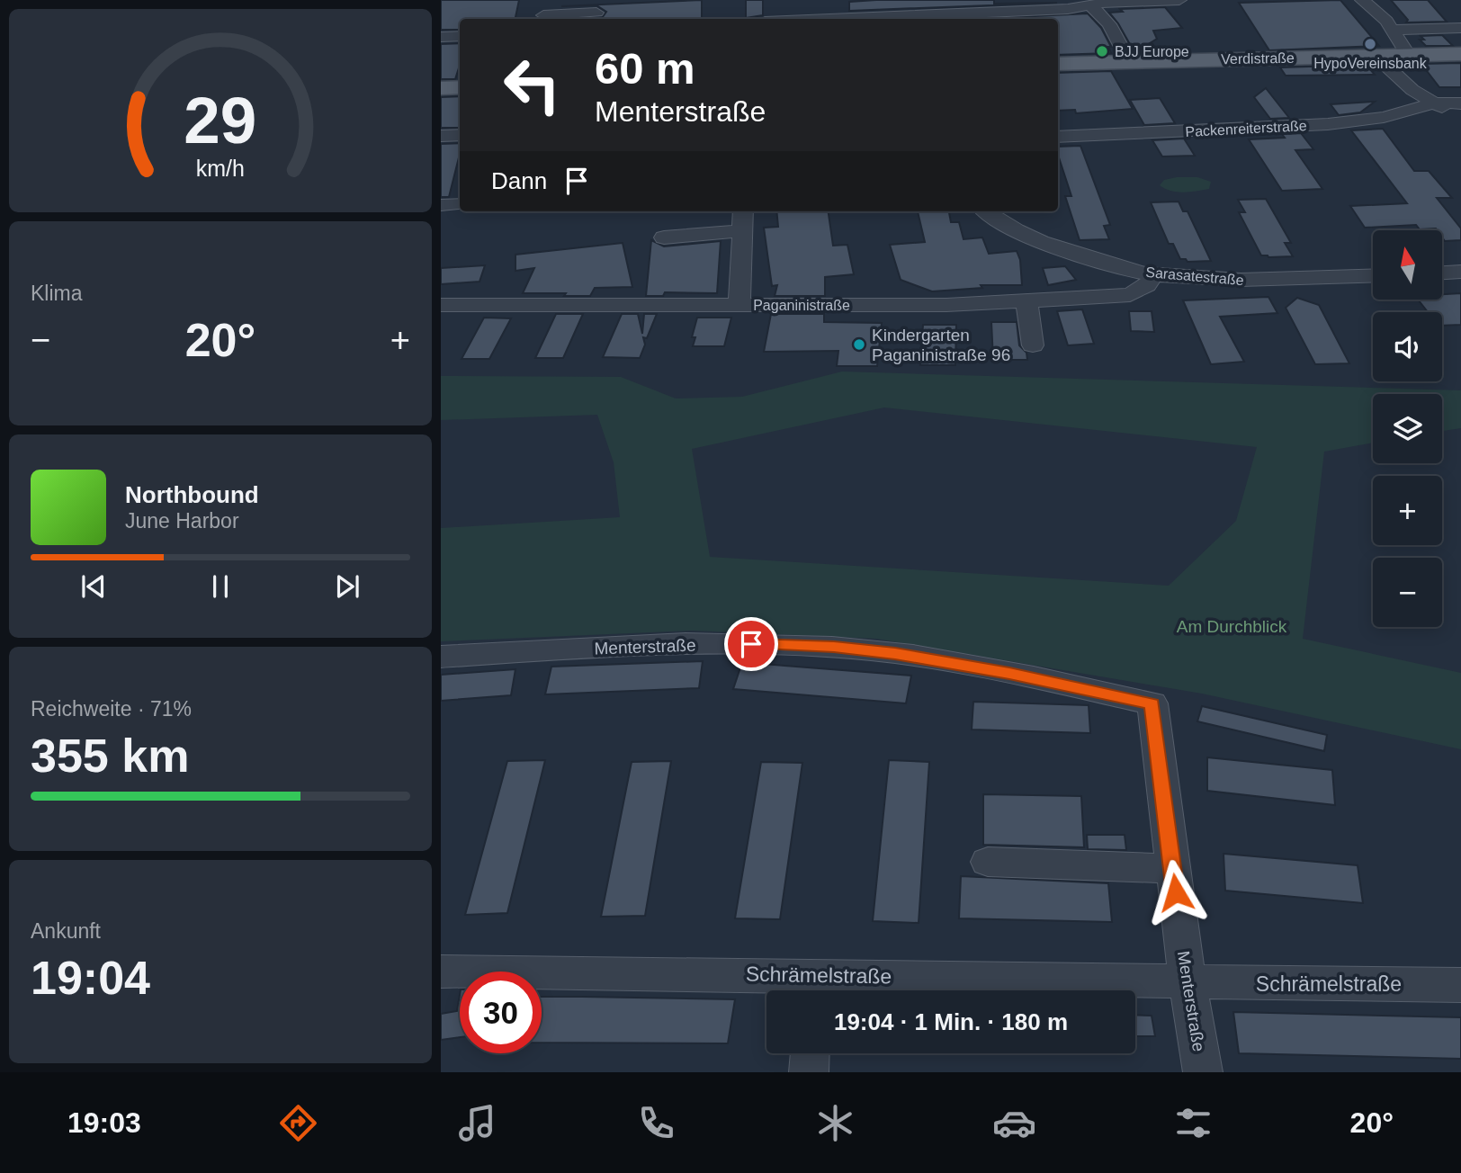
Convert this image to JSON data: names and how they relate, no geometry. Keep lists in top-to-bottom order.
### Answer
{
  "streets": {
    "main road": ["Verdistraße"],
    "street": [
      "Packenreiterstraße",
      "Sarasatestraße",
      "Paganinistraße",
      "Menterstraße",
      "Schrämelstraße"
    ]
  },
  "crossings": [
    ["Sarasatestraße", "Paganinistraße"],
    ["Menterstraße", "Schrämelstraße"]
  ],
  "parks": ["Am Durchblick"],
  "places": ["HypoVereinsbank", "BJJ Europe", "Kindergarten Paganinistraße 96"],
  "north": "top",
  "page": {
    "turn": ["60 m", "Menterstraße"],
    "then": "Dann",
    "tile": [
      "Klima",
      ["Reichweite · 71%", "355 km"],
      ["Ankunft", "19:04"]
    ],
    "map_buttons": ["+", "−"],
    "heat": ["−", "20°", "+"],
    "song": ["Northbound", "June Harbor"],
    "limit": "30",
    "trip": "19:04 · 1 Min. · 180 m",
    "tabs": ["19:03", "20°"],
    "gauge": ["29", "km/h"]
  }
}
